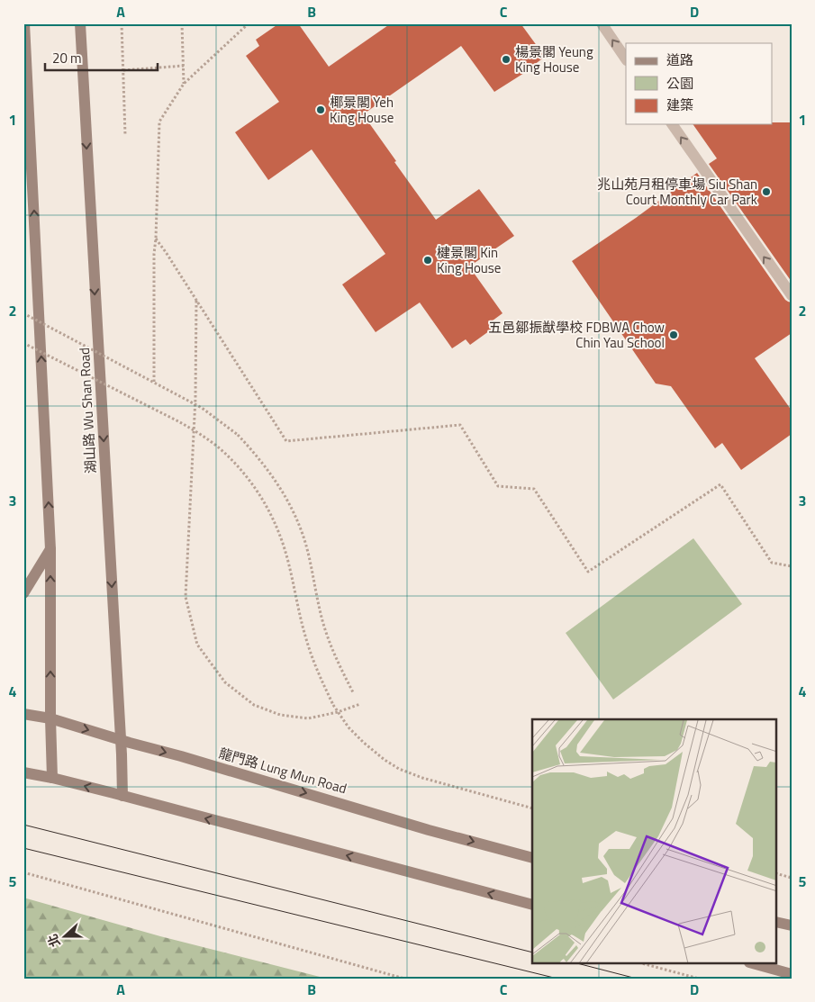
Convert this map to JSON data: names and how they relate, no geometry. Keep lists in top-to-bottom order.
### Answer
{
  "streets": {
    "main road": ["湖山路 Wu Shan Road", "龍門路 Lung Mun Road"]
  },
  "crossings": [
    ["湖山路 Wu Shan Road", "龍門路 Lung Mun Road"]
  ],
  "places": [
    "楊景閣 Yeung King House",
    "椰景閣 Yeh King House",
    "兆山苑月租停車場 Siu Shan Court Monthly Car Park",
    "楗景閣 Kin King House",
    "五邑鄒振猷學校 FDBWA Chow Chin Yau School"
  ],
  "legend": ["道路", "公園", "建築"],
  "scale_bar": "20 m",
  "north": "left",
  "grid": {
    "columns": [
      "A",
      "B",
      "C",
      "D"
    ],
    "rows": [
      "1",
      "2",
      "3",
      "4",
      "5"
    ]
  }
}
